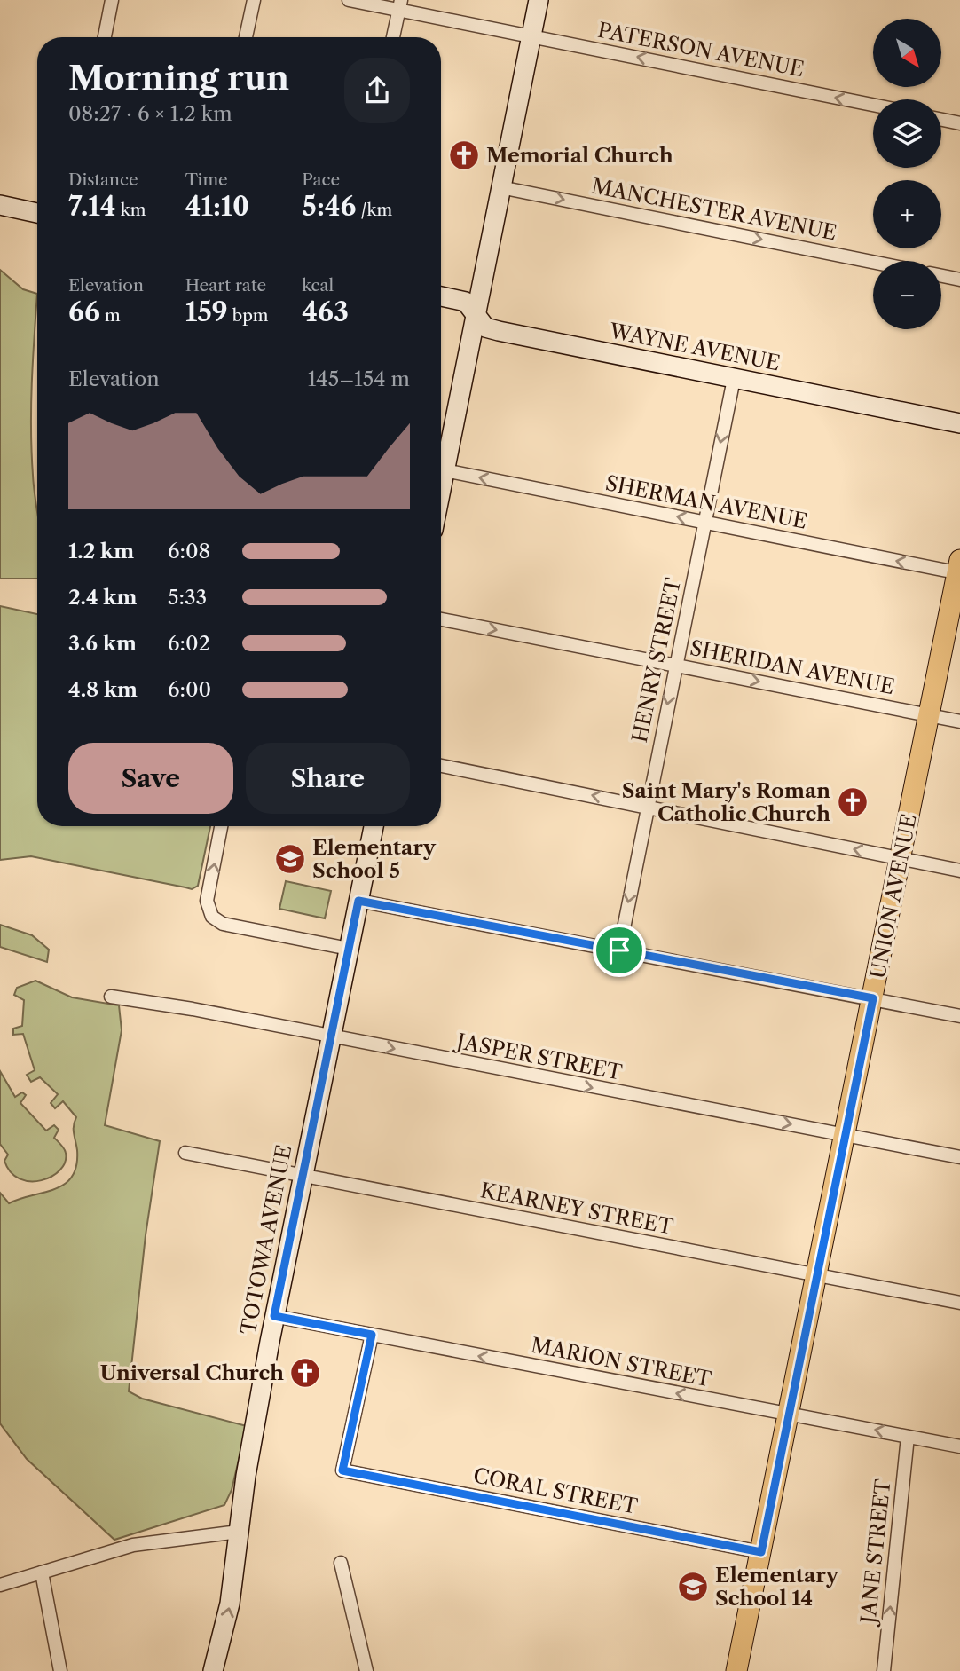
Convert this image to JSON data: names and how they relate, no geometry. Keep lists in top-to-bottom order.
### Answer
{
  "streets": {
    "main road": ["UNION AVENUE"],
    "street": [
      "PATERSON AVENUE",
      "MANCHESTER AVENUE",
      "WAYNE AVENUE",
      "SHERMAN AVENUE",
      "HENRY STREET",
      "SHERIDAN AVENUE",
      "JASPER STREET",
      "KEARNEY STREET",
      "TOTOWA AVENUE",
      "MARION STREET",
      "CORAL STREET",
      "JANE STREET"
    ]
  },
  "crossings": [
    ["WAYNE AVENUE", "HENRY STREET"],
    ["SHERMAN AVENUE", "HENRY STREET"],
    ["SHERMAN AVENUE", "UNION AVENUE"],
    ["HENRY STREET", "SHERIDAN AVENUE"],
    ["SHERIDAN AVENUE", "UNION AVENUE"],
    ["UNION AVENUE", "JASPER STREET"],
    ["UNION AVENUE", "KEARNEY STREET"],
    ["UNION AVENUE", "MARION STREET"],
    ["UNION AVENUE", "CORAL STREET"],
    ["JASPER STREET", "TOTOWA AVENUE"],
    ["KEARNEY STREET", "TOTOWA AVENUE"],
    ["TOTOWA AVENUE", "MARION STREET"],
    ["MARION STREET", "CORAL STREET"],
    ["MARION STREET", "JANE STREET"]
  ],
  "one_way": [
    "PATERSON AVENUE",
    "MANCHESTER AVENUE",
    "SHERMAN AVENUE",
    "HENRY STREET",
    "SHERIDAN AVENUE",
    "JASPER STREET",
    "MARION STREET",
    "JANE STREET"
  ],
  "places": {
    "church": ["Memorial Church", "Saint Mary's Roman Catholic Church", "Universal Church"],
    "school or university": ["Elementary School 5", "Elementary School 14"]
  },
  "north": "bottom right",
  "page": {
    "map_buttons": ["+", "−"],
    "heading": ["Morning run", "08:27 · 6 × 1.2 km"],
    "stats": [
      ["Distance", "7.14 km"],
      ["Time", "41:10"],
      ["Pace", "5:46 /km"],
      ["Elevation", "66 m"],
      ["Heart rate", "159 bpm"],
      ["kcal", "463"]
    ],
    "chart": ["Elevation", "145–154 m"],
    "list": [
      {
        "name": "1.2 km",
        "note": "6:08"
      },
      {
        "name": "2.4 km",
        "note": "5:33"
      },
      {
        "name": "3.6 km",
        "note": "6:02"
      },
      {
        "name": "4.8 km",
        "note": "6:00"
      }
    ],
    "buttons": ["Save", "Share"]
  }
}
